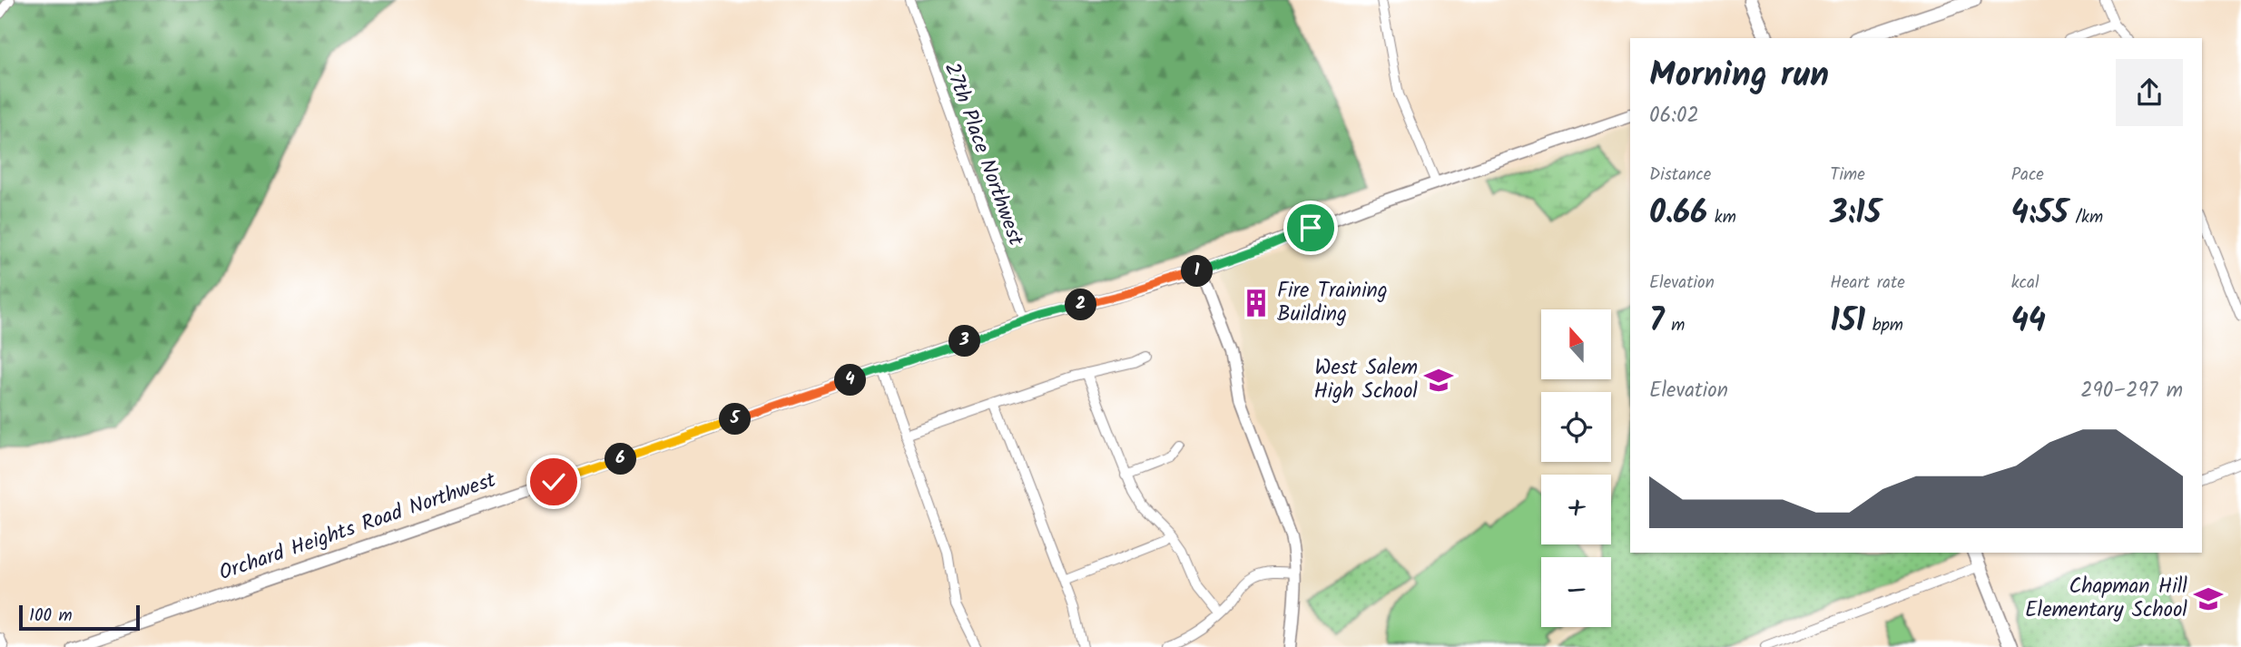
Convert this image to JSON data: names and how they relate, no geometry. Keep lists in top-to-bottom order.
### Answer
{
  "streets": {
    "street": ["27th Place Northwest", "Orchard Heights Road Northwest"]
  },
  "crossings": [
    ["27th Place Northwest", "Orchard Heights Road Northwest"]
  ],
  "places": {
    "building": ["Fire Training Building"],
    "school or university": ["West Salem High School", "Chapman Hill Elementary School"]
  },
  "scale_bar": "100 m",
  "north": "top",
  "page": {
    "heading": ["Morning run", "06:02"],
    "stats": [
      ["Distance", "0.66 km"],
      ["Time", "3:15"],
      ["Pace", "4:55 /km"],
      ["Elevation", "7 m"],
      ["Heart rate", "151 bpm"],
      ["kcal", "44"]
    ],
    "pins": [
      "1",
      "2",
      "3",
      "4",
      "5",
      "6"
    ],
    "map_buttons": ["+", "−"],
    "chart": ["Elevation", "290–297 m"],
    "scale": "100 m"
  }
}
